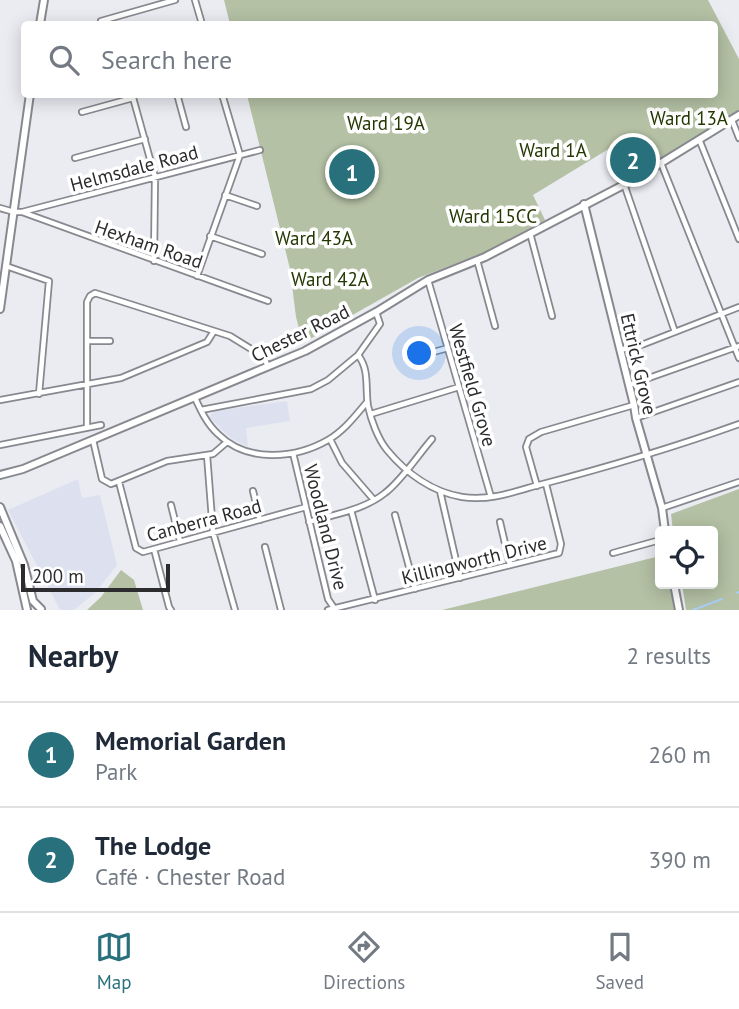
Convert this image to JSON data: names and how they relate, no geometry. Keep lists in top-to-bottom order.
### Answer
{
  "streets": {
    "main road": ["Chester Road", "Ettrick Grove"],
    "street": [
      "Helmsdale Road",
      "Hexham Road",
      "Westfield Grove",
      "Canberra Road",
      "Woodland Drive",
      "Killingworth Drive"
    ]
  },
  "crossings": [
    ["Helmsdale Road", "Hexham Road"],
    ["Chester Road", "Ettrick Grove"],
    ["Chester Road", "Westfield Grove"],
    ["Canberra Road", "Woodland Drive"],
    ["Woodland Drive", "Killingworth Drive"]
  ],
  "parks": [
    "Ward 13A",
    "Ward 19A",
    "Ward 1A",
    "Ward 15CC",
    "Ward 43A",
    "Ward 42A"
  ],
  "scale_bar": "200 m",
  "page": {
    "search": "Search here",
    "pins": ["2", "1"],
    "scale": "200 m",
    "heading": ["Nearby", "2 results"],
    "list": [
      {
        "mark": "1",
        "name": "Memorial Garden",
        "note": "Park",
        "value": "260 m"
      },
      {
        "mark": "2",
        "name": "The Lodge",
        "note": "Café · Chester Road",
        "value": "390 m"
      }
    ],
    "nav": ["Map", "Directions", "Saved"]
  }
}
